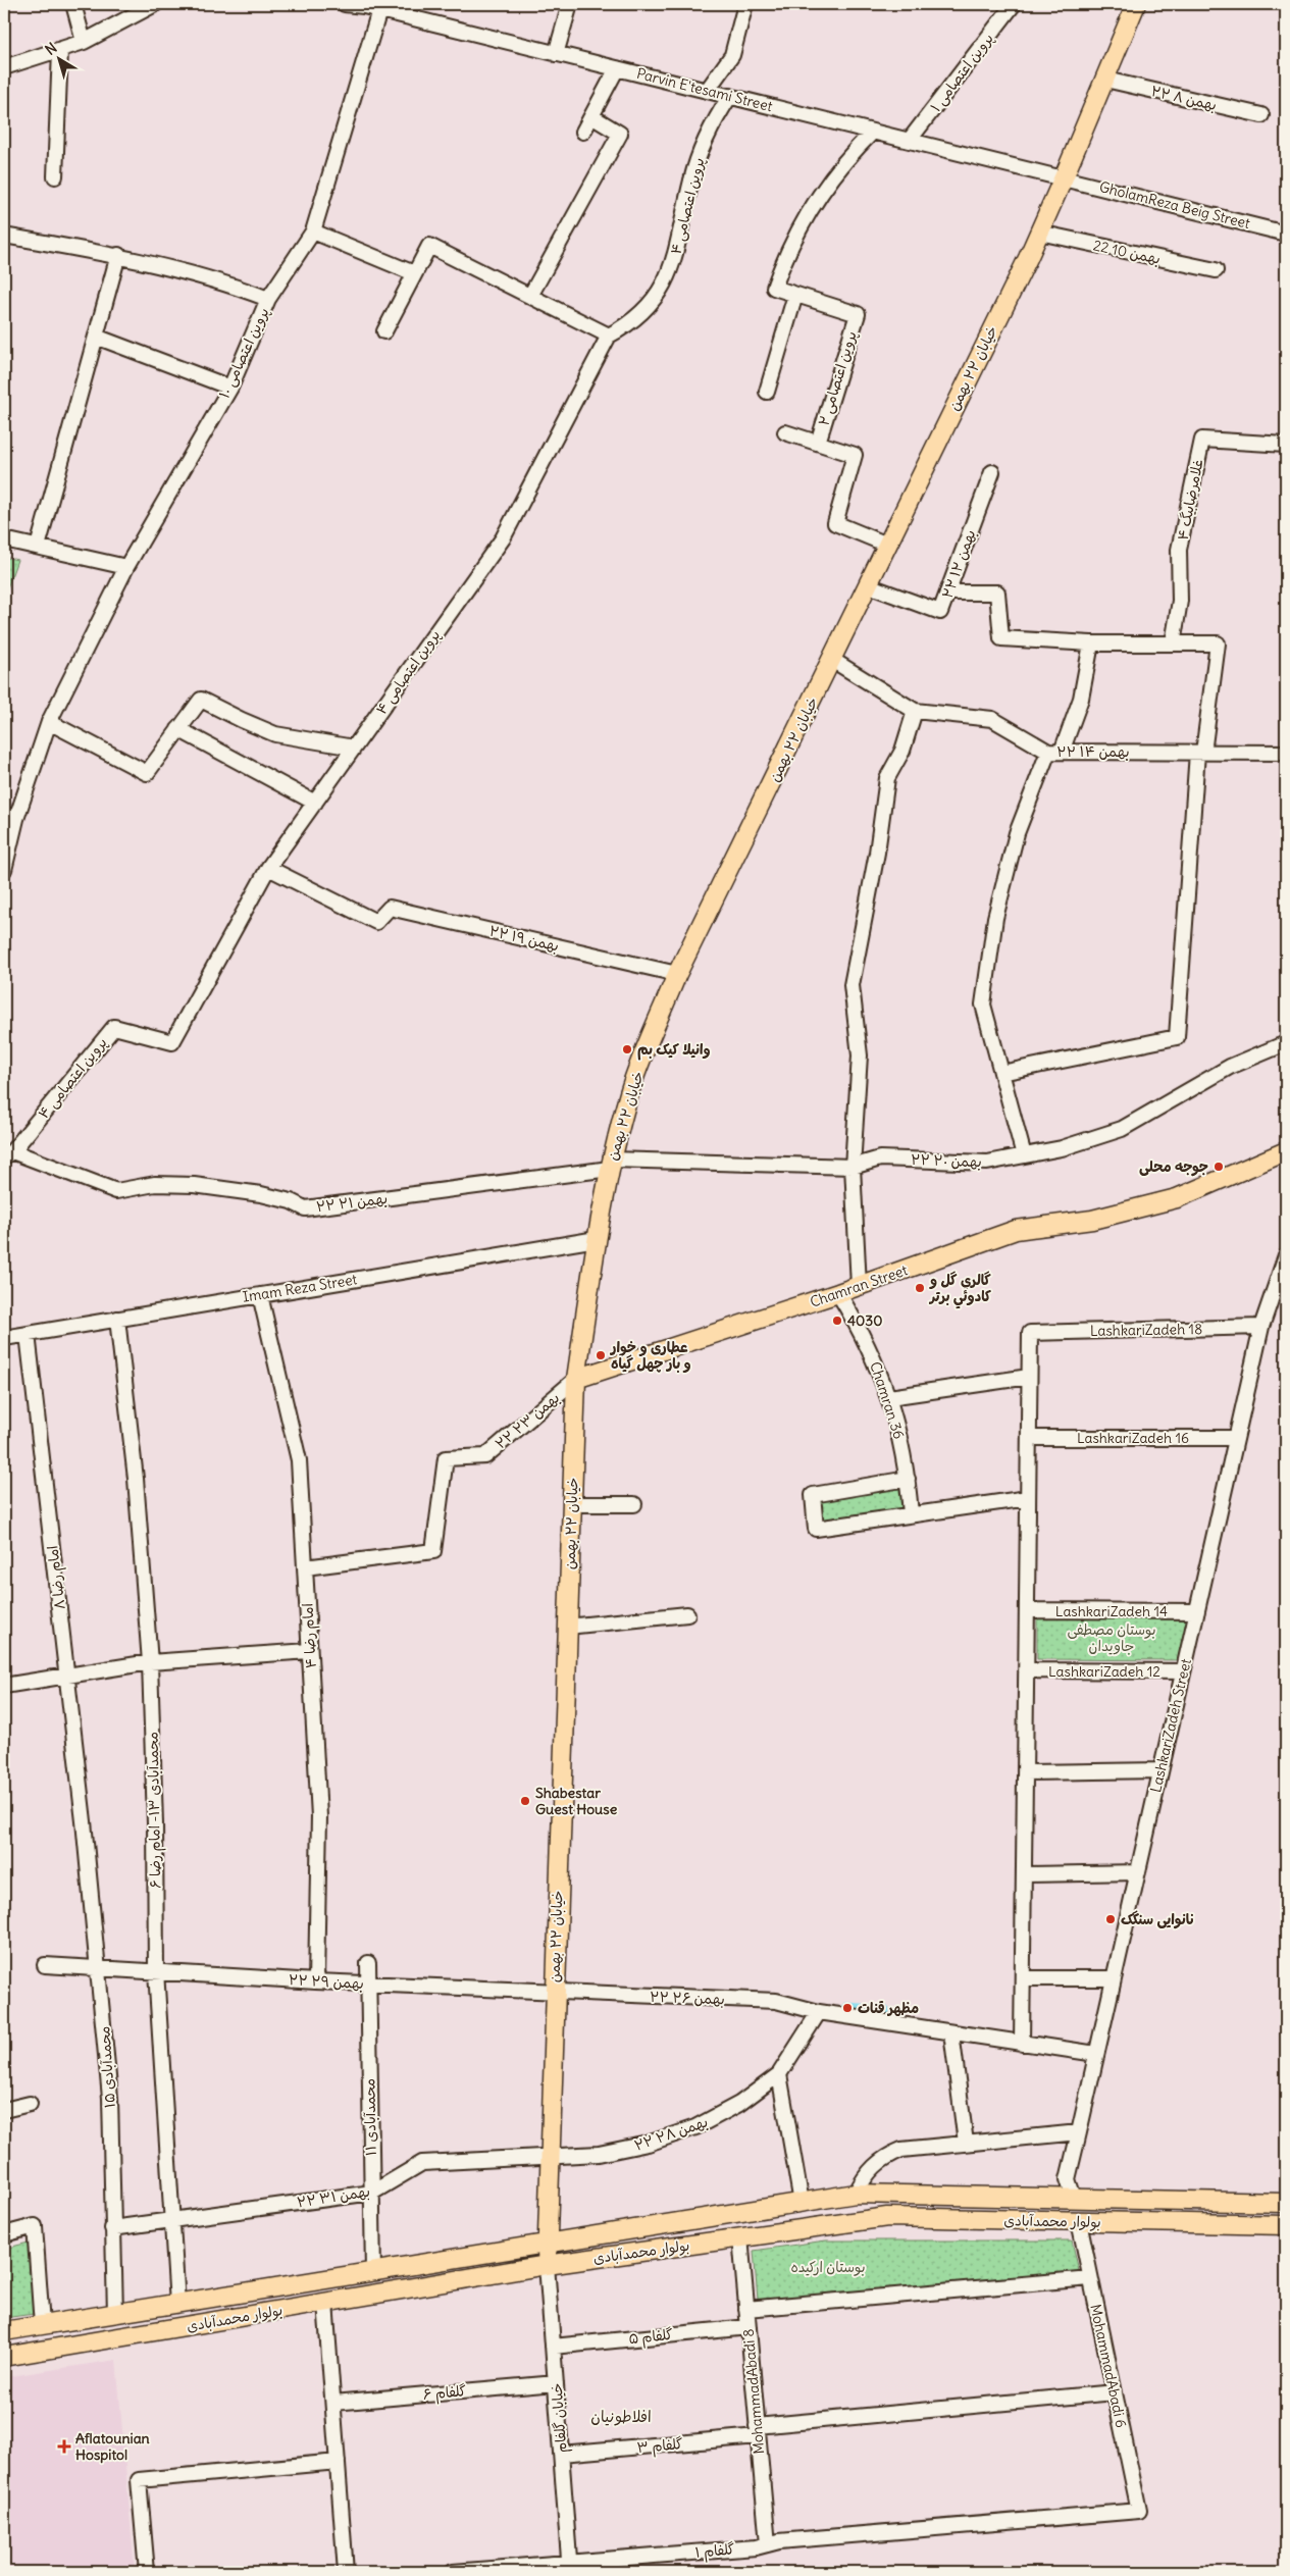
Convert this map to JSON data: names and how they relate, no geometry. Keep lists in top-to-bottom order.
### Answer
{
  "streets": {
    "main road": ["خیابان ۲۲ بهمن", "Chamran Street", "بولوار محمدآبادی"],
    "street": [
      "پروین اعتصامی ۱",
      "Parvin E'tesami Street",
      "۲۲ بهمن ۸",
      "GholamReza Beig Street",
      "پروین اعتصامی ۴",
      "22 بهمن 10",
      "پروین اعتصامی ۱۰",
      "پروین اعتصامی ۲",
      "غلامرضابیگ ۴",
      "۲۲ بهمن ۱۲",
      "۲۲ بهمن ۱۴",
      "۲۲ بهمن ۱۹",
      "۲۲ بهمن ۲۰",
      "۲۲ بهمن ۲۱",
      "Imam Reza Street",
      "LashkariZadeh 18",
      "Chamran 36",
      "۲۲ بهمن ۲۳",
      "LashkariZadeh 16",
      "امام رضا ۸",
      "LashkariZadeh 14",
      "امام رضا ۴",
      "LashkariZadeh 12",
      "LashkariZadeh Street",
      "محمدآبادی ۱۳- امام رضا ۶",
      "۲۲ بهمن ۲۹",
      "۲۲ بهمن ۲۶",
      "محمدآبادی ۱۵",
      "محمدآبادی ۱۱",
      "۲۲ بهمن ۲۸",
      "۲۲ بهمن ۳۱",
      "گلفام ۵",
      "MohammadAbadi 6",
      "MohammadAbadi 8",
      "گلفام ۶",
      "خیابان گلفام",
      "گلفام ۳",
      "گلفام ۱"
    ]
  },
  "crossings": [
    ["پروین اعتصامی ۱", "Parvin E'tesami Street"],
    ["Parvin E'tesami Street", "GholamReza Beig Street"],
    ["Parvin E'tesami Street", "پروین اعتصامی ۴"],
    ["Parvin E'tesami Street", "پروین اعتصامی ۱۰"],
    ["Parvin E'tesami Street", "خیابان ۲۲ بهمن"],
    ["Parvin E'tesami Street", "پروین اعتصامی ۲"],
    ["۲۲ بهمن ۸", "خیابان ۲۲ بهمن"],
    ["GholamReza Beig Street", "خیابان ۲۲ بهمن"],
    ["پروین اعتصامی ۴", "۲۲ بهمن ۱۹"],
    ["پروین اعتصامی ۴", "۲۲ بهمن ۲۱"],
    ["22 بهمن 10", "خیابان ۲۲ بهمن"],
    ["خیابان ۲۲ بهمن", "۲۲ بهمن ۱۲"],
    ["خیابان ۲۲ بهمن", "۲۲ بهمن ۱۴"],
    ["خیابان ۲۲ بهمن", "۲۲ بهمن ۱۹"],
    ["خیابان ۲۲ بهمن", "۲۲ بهمن ۲۰"],
    ["خیابان ۲۲ بهمن", "۲۲ بهمن ۲۱"],
    ["خیابان ۲۲ بهمن", "Chamran Street"],
    ["خیابان ۲۲ بهمن", "Imam Reza Street"],
    ["خیابان ۲۲ بهمن", "۲۲ بهمن ۲۳"],
    ["خیابان ۲۲ بهمن", "۲۲ بهمن ۲۹"],
    ["خیابان ۲۲ بهمن", "۲۲ بهمن ۲۶"],
    ["خیابان ۲۲ بهمن", "۲۲ بهمن ۲۸"],
    ["خیابان ۲۲ بهمن", "۲۲ بهمن ۳۱"],
    ["خیابان ۲۲ بهمن", "بولوار محمدآبادی"],
    ["خیابان ۲۲ بهمن", "خیابان گلفام"],
    ["۲۲ بهمن ۲۰", "۲۲ بهمن ۲۱"],
    ["Chamran Street", "Chamran 36"],
    ["Chamran Street", "۲۲ بهمن ۲۳"],
    ["Imam Reza Street", "امام رضا ۸"],
    ["Imam Reza Street", "امام رضا ۴"],
    ["Imam Reza Street", "محمدآبادی ۱۳- امام رضا ۶"],
    ["LashkariZadeh 18", "LashkariZadeh Street"],
    ["۲۲ بهمن ۲۳", "امام رضا ۴"],
    ["LashkariZadeh 16", "LashkariZadeh Street"],
    ["امام رضا ۸", "محمدآبادی ۱۵"],
    ["LashkariZadeh 14", "LashkariZadeh Street"],
    ["امام رضا ۴", "۲۲ بهمن ۲۹"],
    ["LashkariZadeh 12", "LashkariZadeh Street"],
    ["LashkariZadeh Street", "۲۲ بهمن ۲۶"],
    ["LashkariZadeh Street", "بولوار محمدآبادی"],
    ["محمدآبادی ۱۳- امام رضا ۶", "۲۲ بهمن ۲۹"],
    ["محمدآبادی ۱۳- امام رضا ۶", "۲۲ بهمن ۳۱"],
    ["محمدآبادی ۱۳- امام رضا ۶", "بولوار محمدآبادی"],
    ["۲۲ بهمن ۲۹", "۲۲ بهمن ۲۶"],
    ["۲۲ بهمن ۲۹", "محمدآبادی ۱۵"],
    ["۲۲ بهمن ۲۹", "محمدآبادی ۱۱"],
    ["محمدآبادی ۱۵", "۲۲ بهمن ۳۱"],
    ["محمدآبادی ۱۵", "بولوار محمدآبادی"],
    ["محمدآبادی ۱۱", "۲۲ بهمن ۳۱"],
    ["محمدآبادی ۱۱", "بولوار محمدآبادی"],
    ["۲۲ بهمن ۲۸", "۲۲ بهمن ۳۱"],
    ["بولوار محمدآبادی", "MohammadAbadi 6"],
    ["بولوار محمدآبادی", "MohammadAbadi 8"],
    ["بولوار محمدآبادی", "خیابان گلفام"],
    ["گلفام ۵", "MohammadAbadi 8"],
    ["گلفام ۵", "خیابان گلفام"],
    ["MohammadAbadi 6", "گلفام ۳"],
    ["MohammadAbadi 6", "گلفام ۱"],
    ["MohammadAbadi 8", "گلفام ۳"],
    ["MohammadAbadi 8", "گلفام ۱"],
    ["گلفام ۶", "خیابان گلفام"],
    ["خیابان گلفام", "گلفام ۳"],
    ["خیابان گلفام", "گلفام ۱"]
  ],
  "districts": ["افلاطونیان"],
  "parks": ["بوستان مصطفی جاویدان", "بوستان ارکیده"],
  "places": {
    "other": [
      "وانیلا کیک بم",
      "جوجه محلی",
      "گالري گل و كادوئي برتر",
      "4030",
      "عطاری و خوار و بار چهل گیاه",
      "Shabestar Guest House",
      "نانوایی سنگک",
      "مظهر قنات"
    ],
    "health": ["Aflatounian Hospitol"]
  },
  "north": "top left"
}
